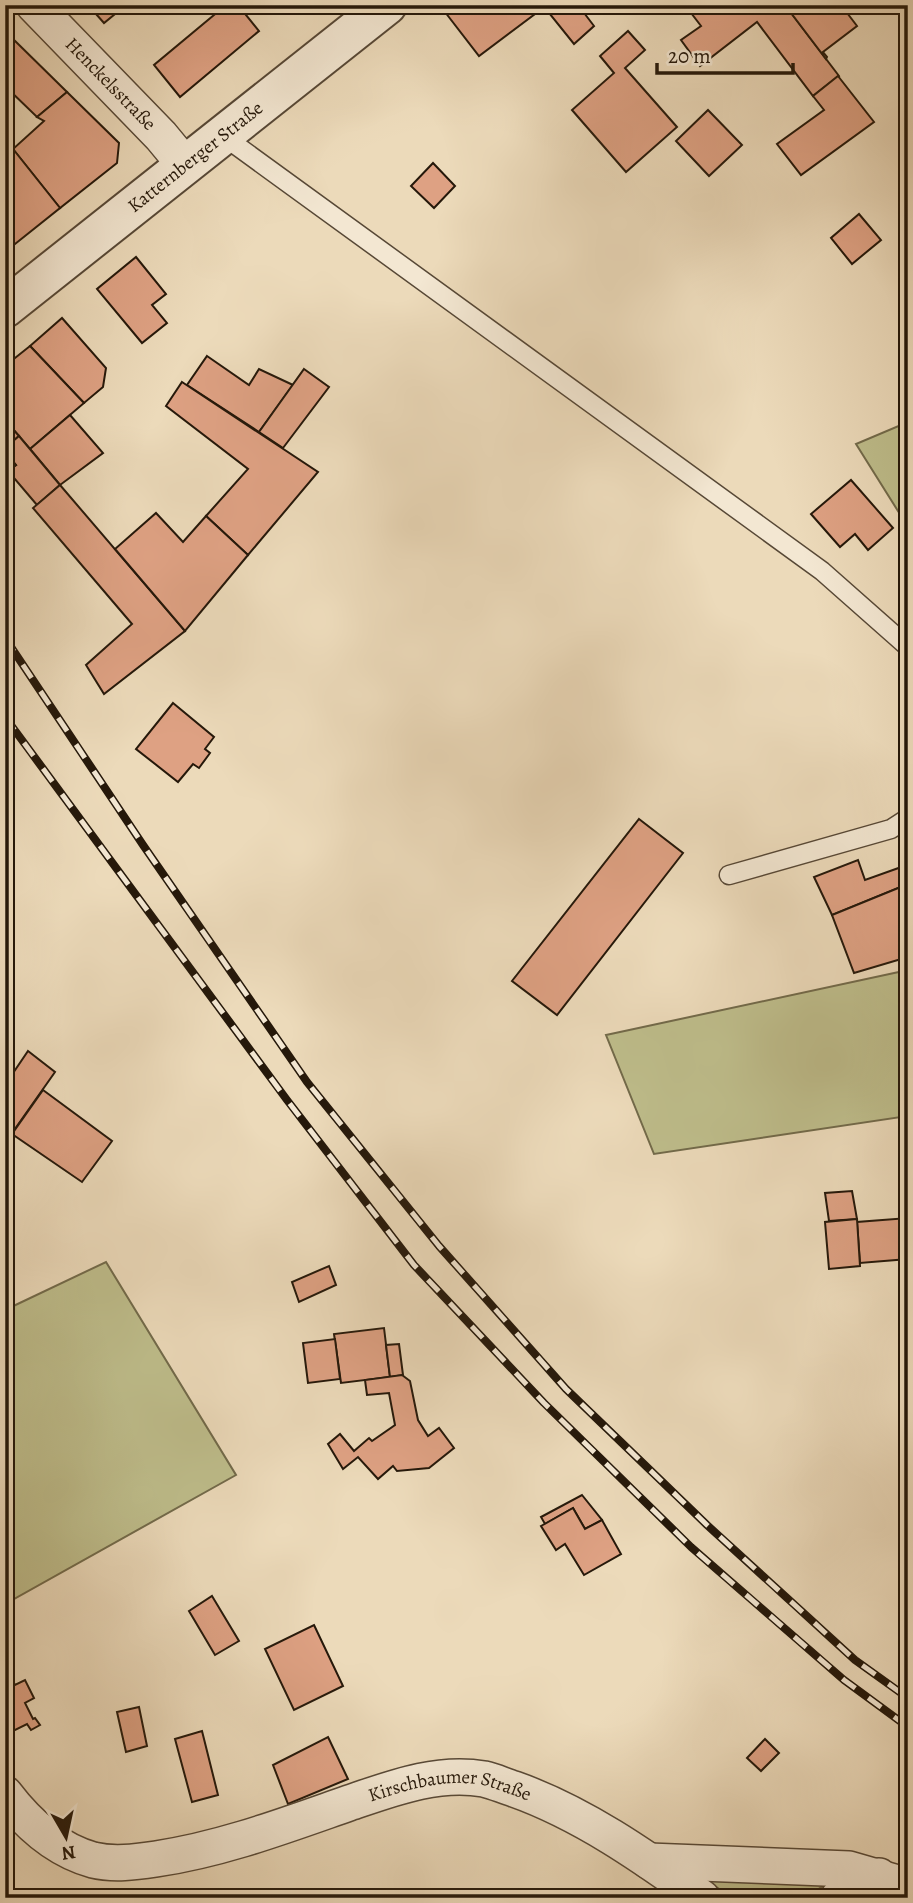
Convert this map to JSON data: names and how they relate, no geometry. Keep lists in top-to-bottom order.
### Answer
{
  "streets": {
    "street": ["Henckelsstraße", "Katternberger Straße", "Kirschbaumer Straße"]
  },
  "crossings": [
    ["Henckelsstraße", "Katternberger Straße"]
  ],
  "scale_bar": "20 m",
  "north": "bottom"
}
